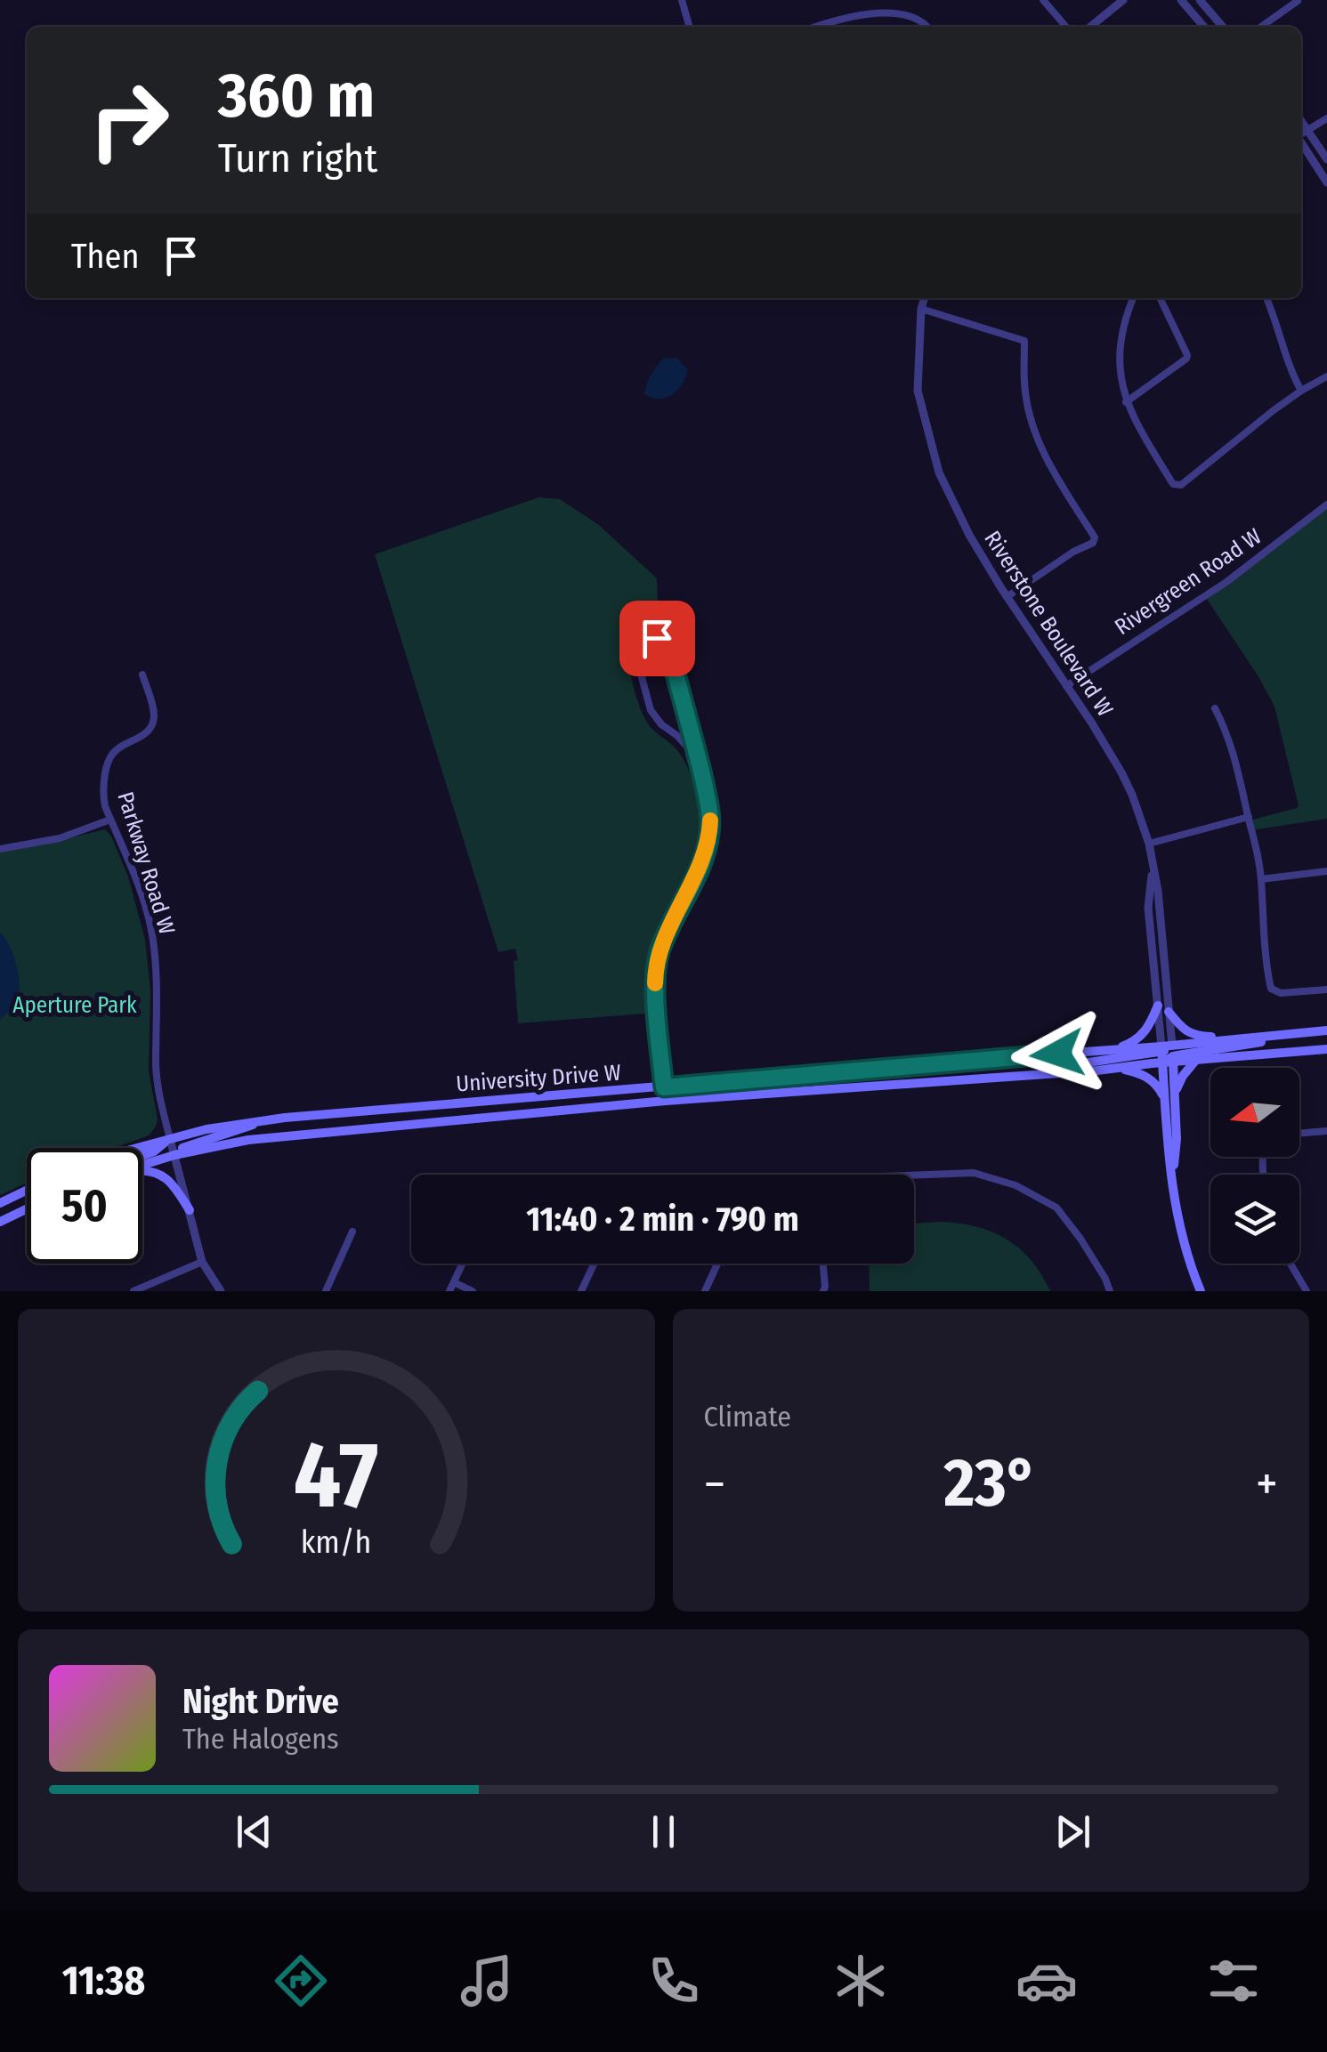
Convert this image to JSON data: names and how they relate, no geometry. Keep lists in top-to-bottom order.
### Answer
{
  "streets": {
    "main road": ["University Drive W"],
    "street": ["Rivergreen Road W", "Riverstone Boulevard W", "Parkway Road W"]
  },
  "crossings": [
    ["Rivergreen Road W", "Riverstone Boulevard W"],
    ["Riverstone Boulevard W", "University Drive W"],
    ["Parkway Road W", "University Drive W"]
  ],
  "parks": ["Aperture Park"],
  "north": "left",
  "page": {
    "turn": ["360 m", "Turn right"],
    "then": "Then",
    "limit": "50",
    "trip": "11:40 · 2 min · 790 m",
    "tile": "Climate",
    "heat": ["−", "23°", "+"],
    "song": ["Night Drive", "The Halogens"],
    "tabs": "11:38",
    "gauge": ["47", "km/h"]
  }
}
